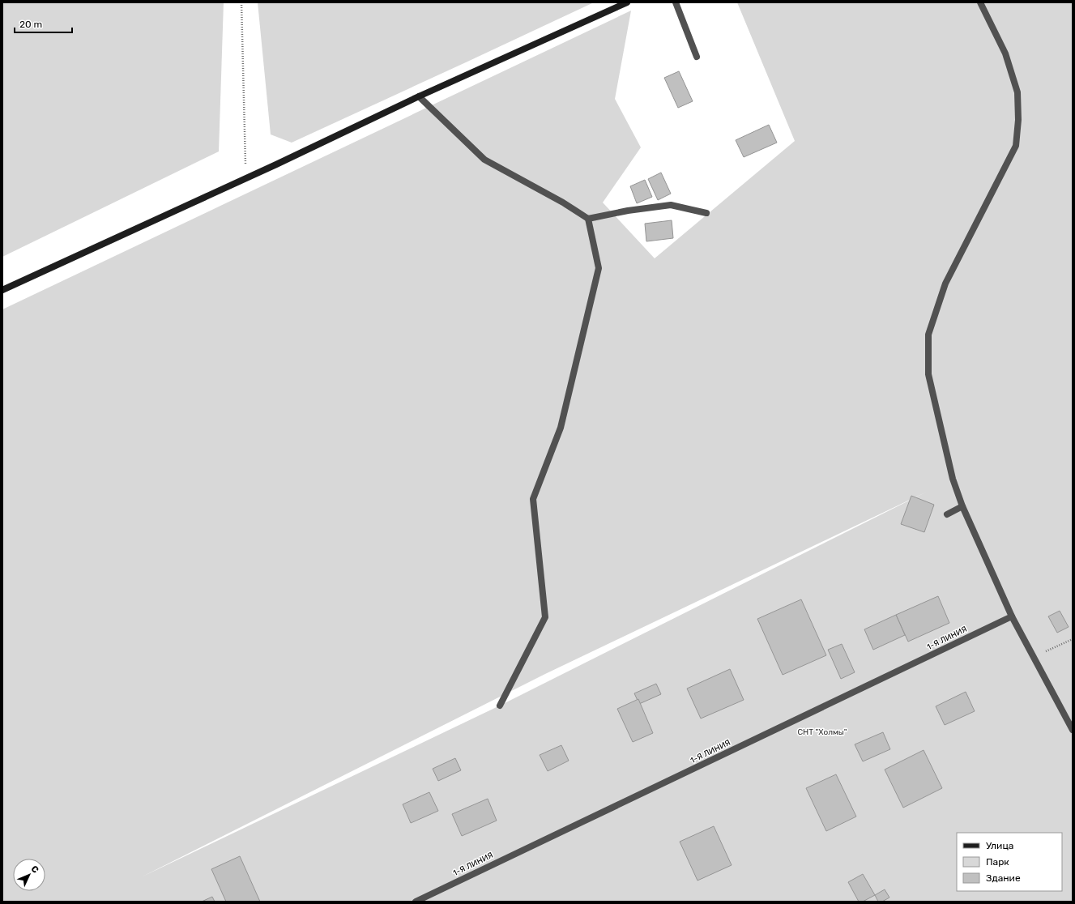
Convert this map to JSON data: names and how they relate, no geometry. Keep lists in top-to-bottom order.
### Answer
{
  "streets": {
    "street": ["1-Я ЛИНИЯ"]
  },
  "parks": ["СНТ \"Холмы\""],
  "legend": ["Улица", "Парк", "Здание"],
  "scale_bar": "20 m",
  "north": "top right"
}
